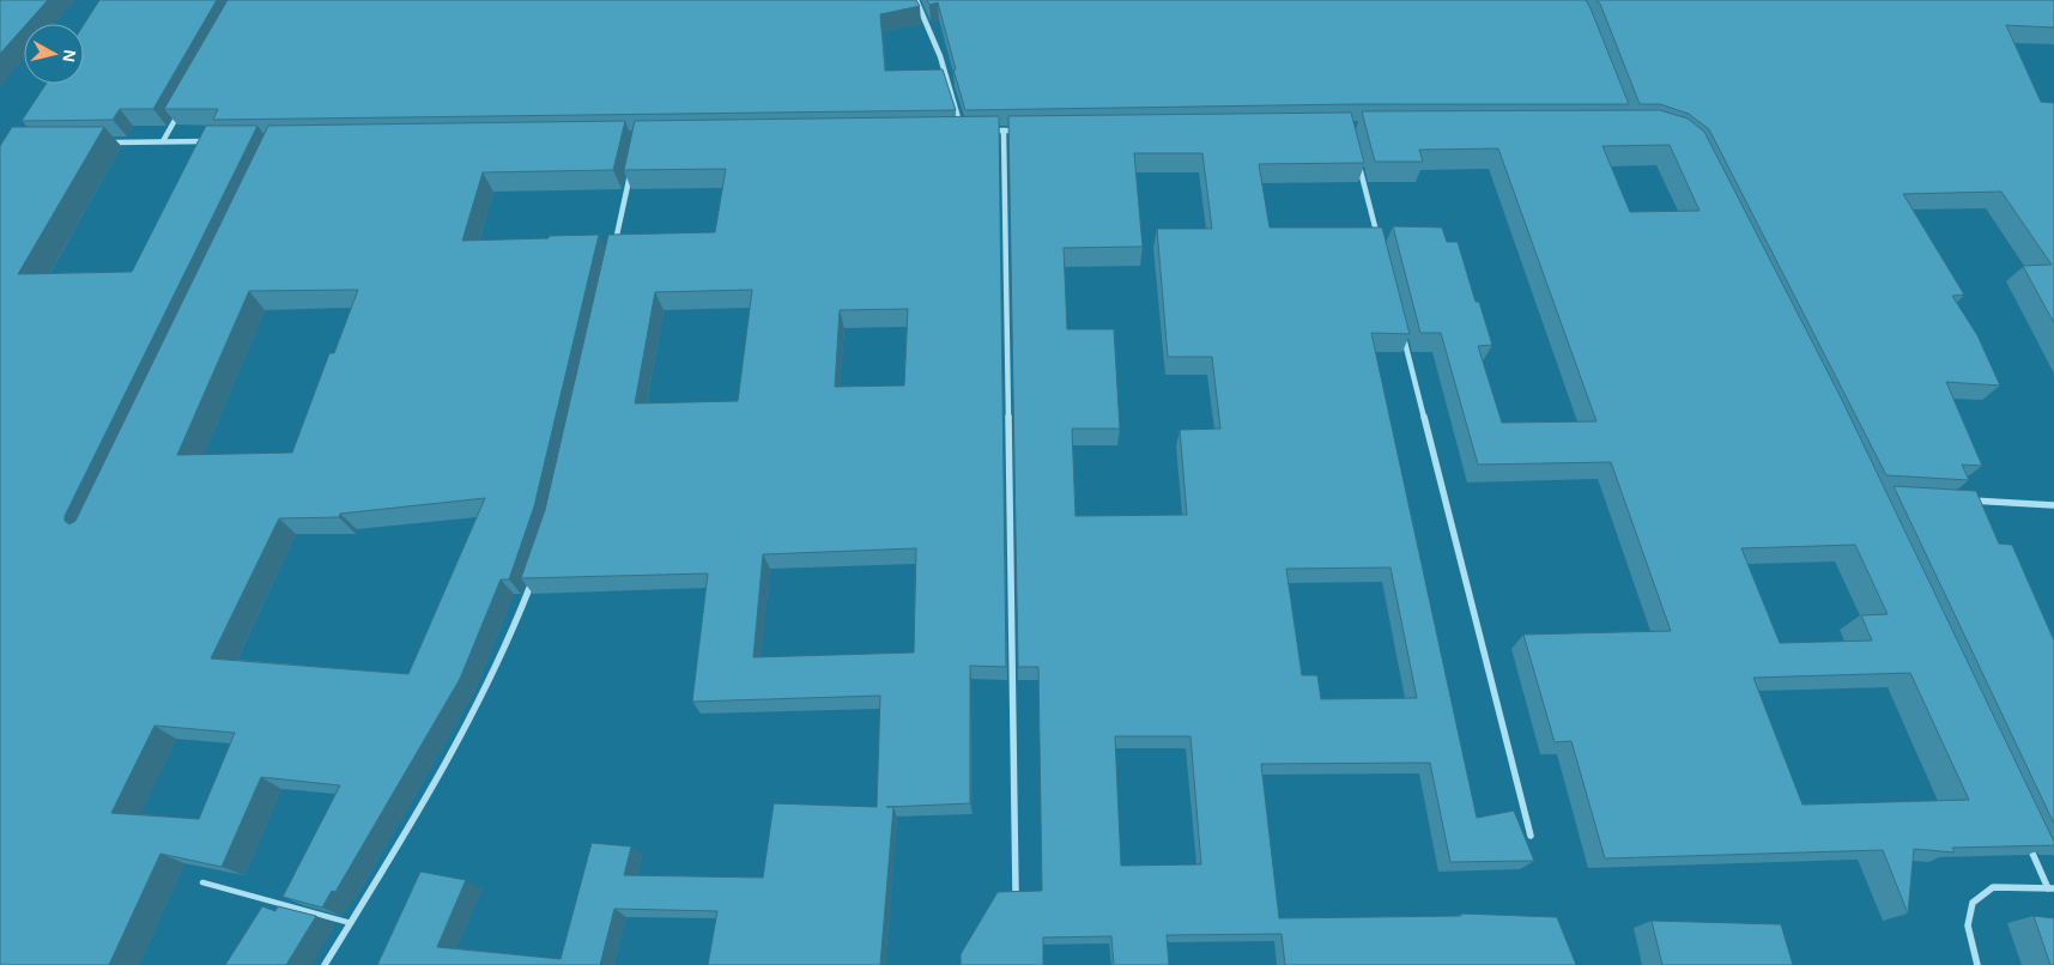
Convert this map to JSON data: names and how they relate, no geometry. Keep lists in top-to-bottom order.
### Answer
{
  "north": "right"
}
